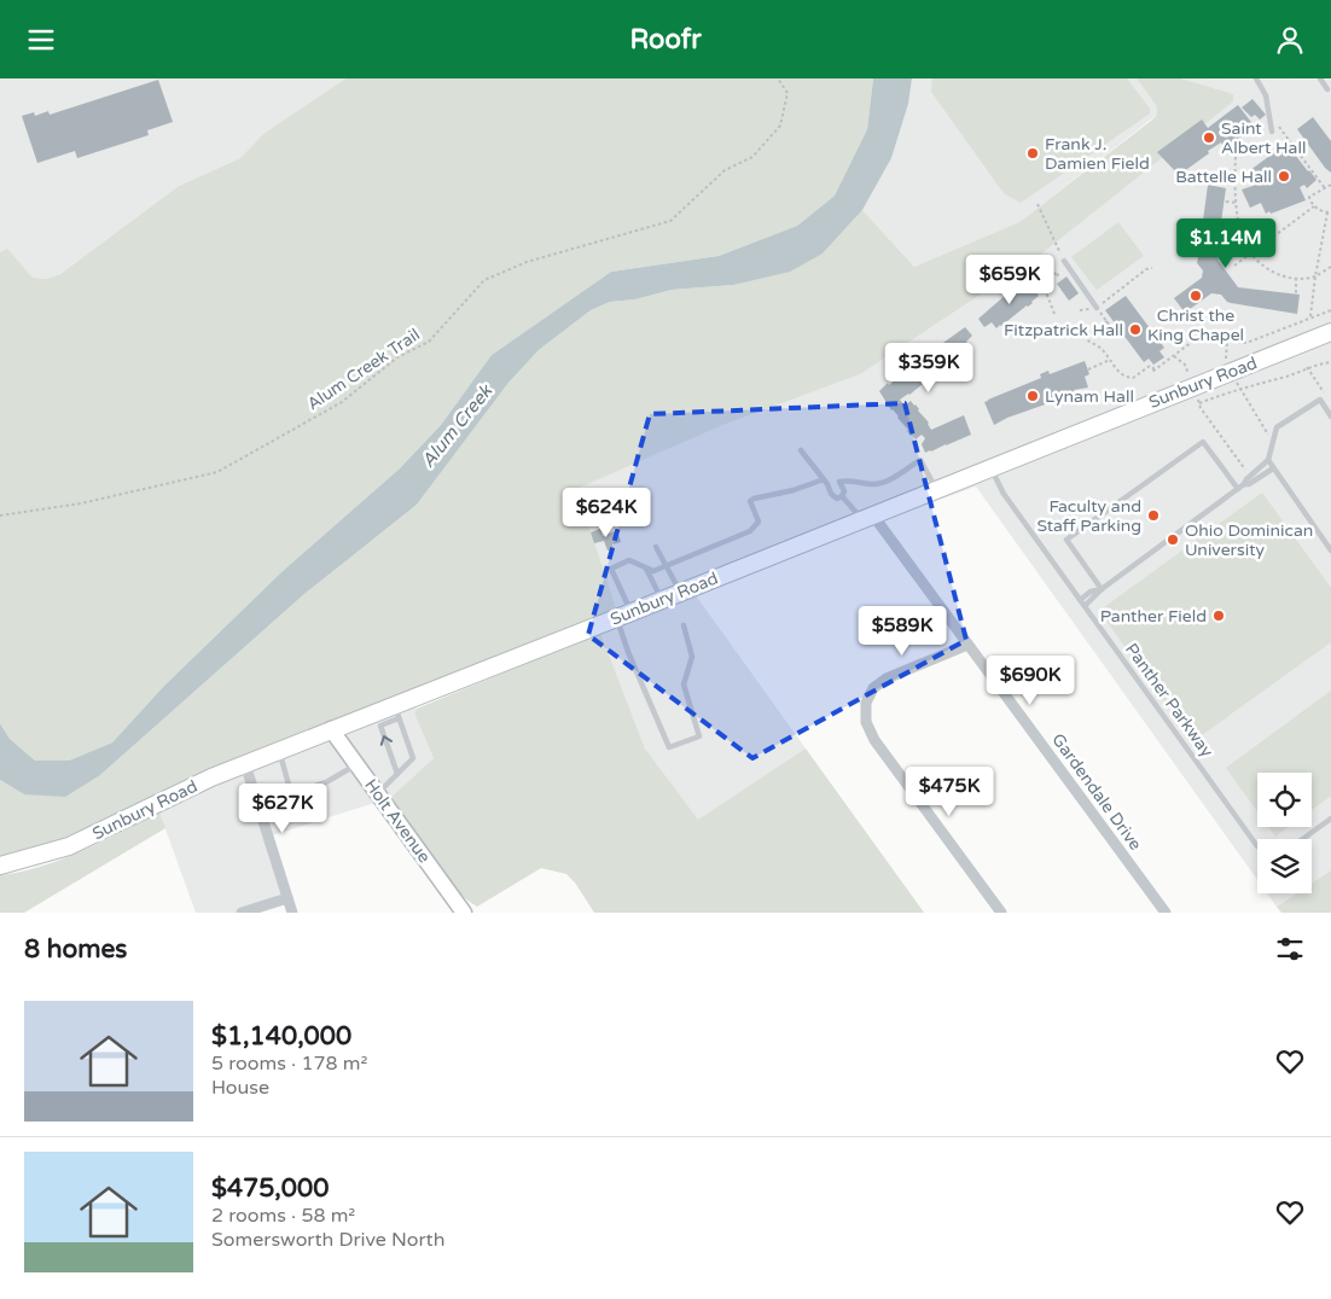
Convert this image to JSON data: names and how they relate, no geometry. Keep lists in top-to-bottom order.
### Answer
{
  "streets": {
    "main road": ["Sunbury Road"],
    "street": ["Gardendale Drive", "Holt Avenue"],
    "lane": ["Panther Parkway"],
    "path": ["Alum Creek Trail"]
  },
  "crossings": [
    ["Sunbury Road", "Panther Parkway"],
    ["Sunbury Road", "Gardendale Drive"],
    ["Sunbury Road", "Holt Avenue"]
  ],
  "water": ["Alum Creek"],
  "places": [
    "Saint Albert Hall",
    "Frank J. Damien Field",
    "Battelle Hall",
    "Christ the King Chapel",
    "Fitzpatrick Hall",
    "Lynam Hall",
    "Faculty and Staff Parking",
    "Ohio Dominican University",
    "Panther Field"
  ],
  "page": {
    "header": "Roofr",
    "price": [
      "$1.14M",
      "$659K",
      "$359K",
      "$624K",
      "$589K",
      "$690K",
      "$475K",
      "$627K"
    ],
    "heading": "8 homes",
    "list": [
      {
        "name": "$1,140,000",
        "note": "5 rooms · 178 m² · House"
      },
      {
        "name": "$475,000",
        "note": "2 rooms · 58 m² · Somersworth Drive North"
      }
    ]
  }
}
